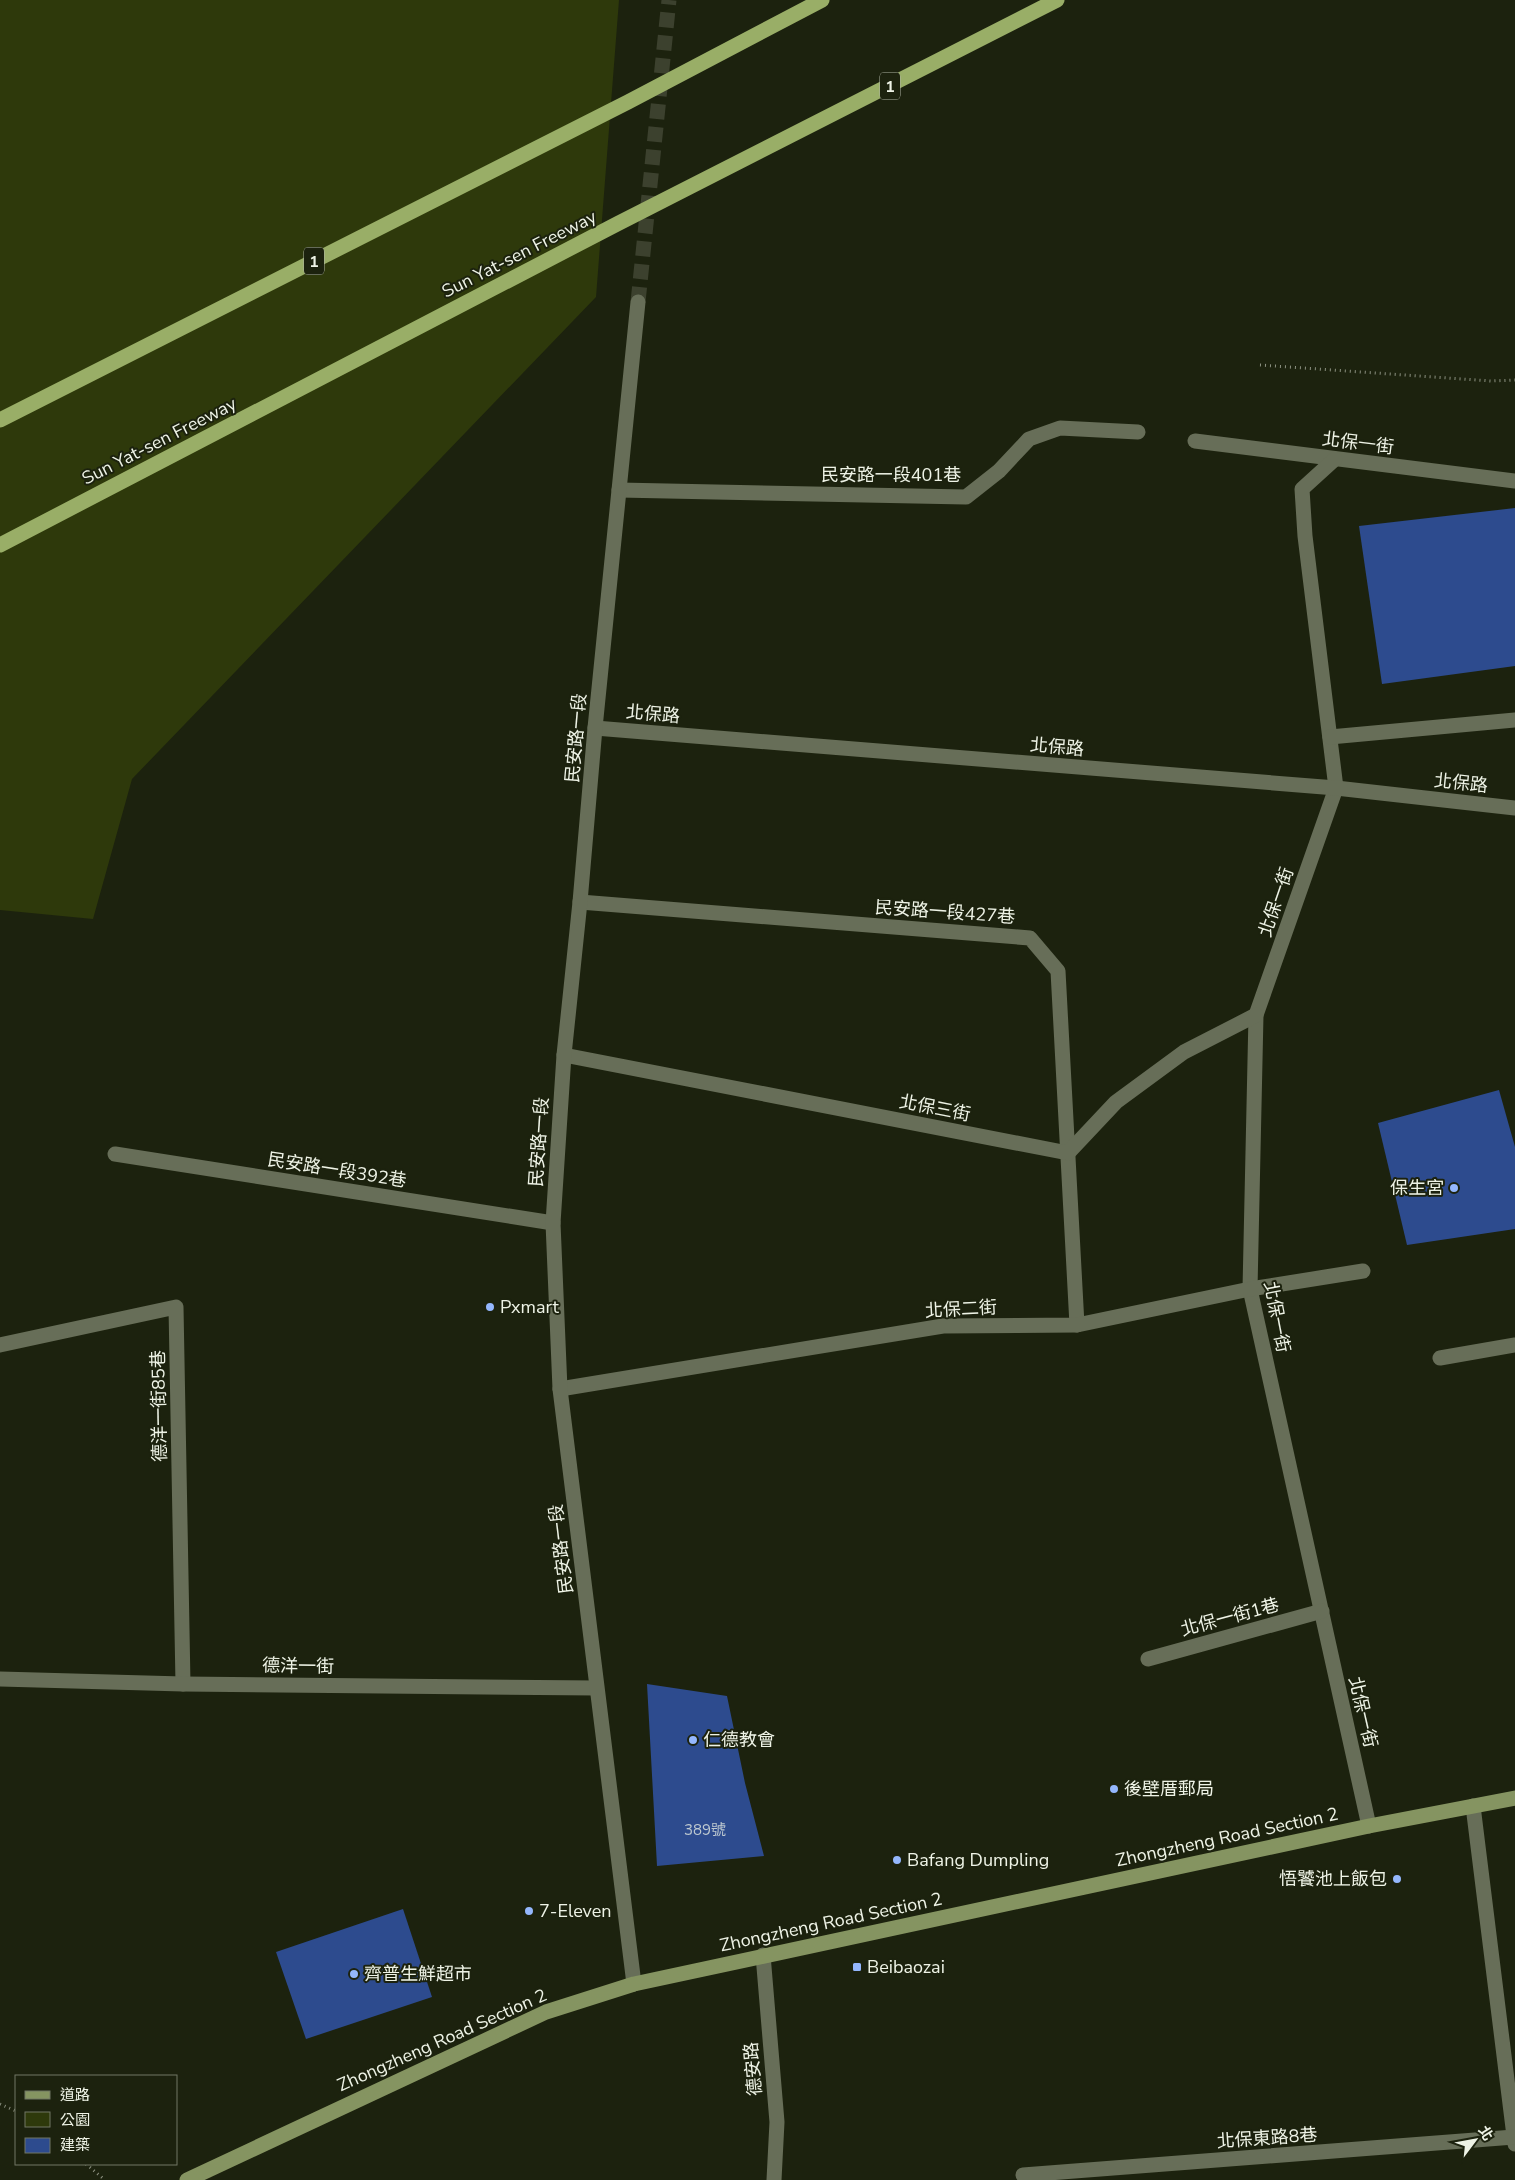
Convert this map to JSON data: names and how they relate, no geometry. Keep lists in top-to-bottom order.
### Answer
{
  "streets": {
    "highway": ["1", "Sun Yat-sen Freeway"],
    "main road": ["Zhongzheng Road Section 2"],
    "street": [
      "北保一街",
      "民安路一段401巷",
      "北保路",
      "民安路一段",
      "民安路一段427巷",
      "北保三街",
      "民安路一段392巷",
      "北保二街",
      "德洋一街85巷",
      "北保一街1巷",
      "德洋一街",
      "德安路",
      "北保東路8巷"
    ]
  },
  "crossings": [
    ["北保一街", "北保路"],
    ["北保一街", "北保二街"],
    ["北保一街", "北保一街1巷"],
    ["北保一街", "Zhongzheng Road Section 2"],
    ["民安路一段401巷", "民安路一段"],
    ["北保路", "民安路一段"],
    ["民安路一段", "民安路一段427巷"],
    ["民安路一段", "北保三街"],
    ["民安路一段", "民安路一段392巷"],
    ["民安路一段", "北保二街"],
    ["民安路一段", "德洋一街"],
    ["民安路一段", "Zhongzheng Road Section 2"],
    ["民安路一段427巷", "北保三街"],
    ["民安路一段427巷", "北保二街"],
    ["德洋一街85巷", "德洋一街"],
    ["Zhongzheng Road Section 2", "德安路"]
  ],
  "places": {
    "other": [
      "保生宮",
      "Pxmart",
      "仁德教會",
      "後壁厝郵局",
      "Bafang Dumpling",
      "悟饕池上飯包",
      "7-Eleven",
      "齊普生鮮超市"
    ],
    "transit": ["Beibaozai"]
  },
  "house_numbers": ["389號"],
  "legend": ["道路", "公園", "建築"],
  "north": "top right"
}
